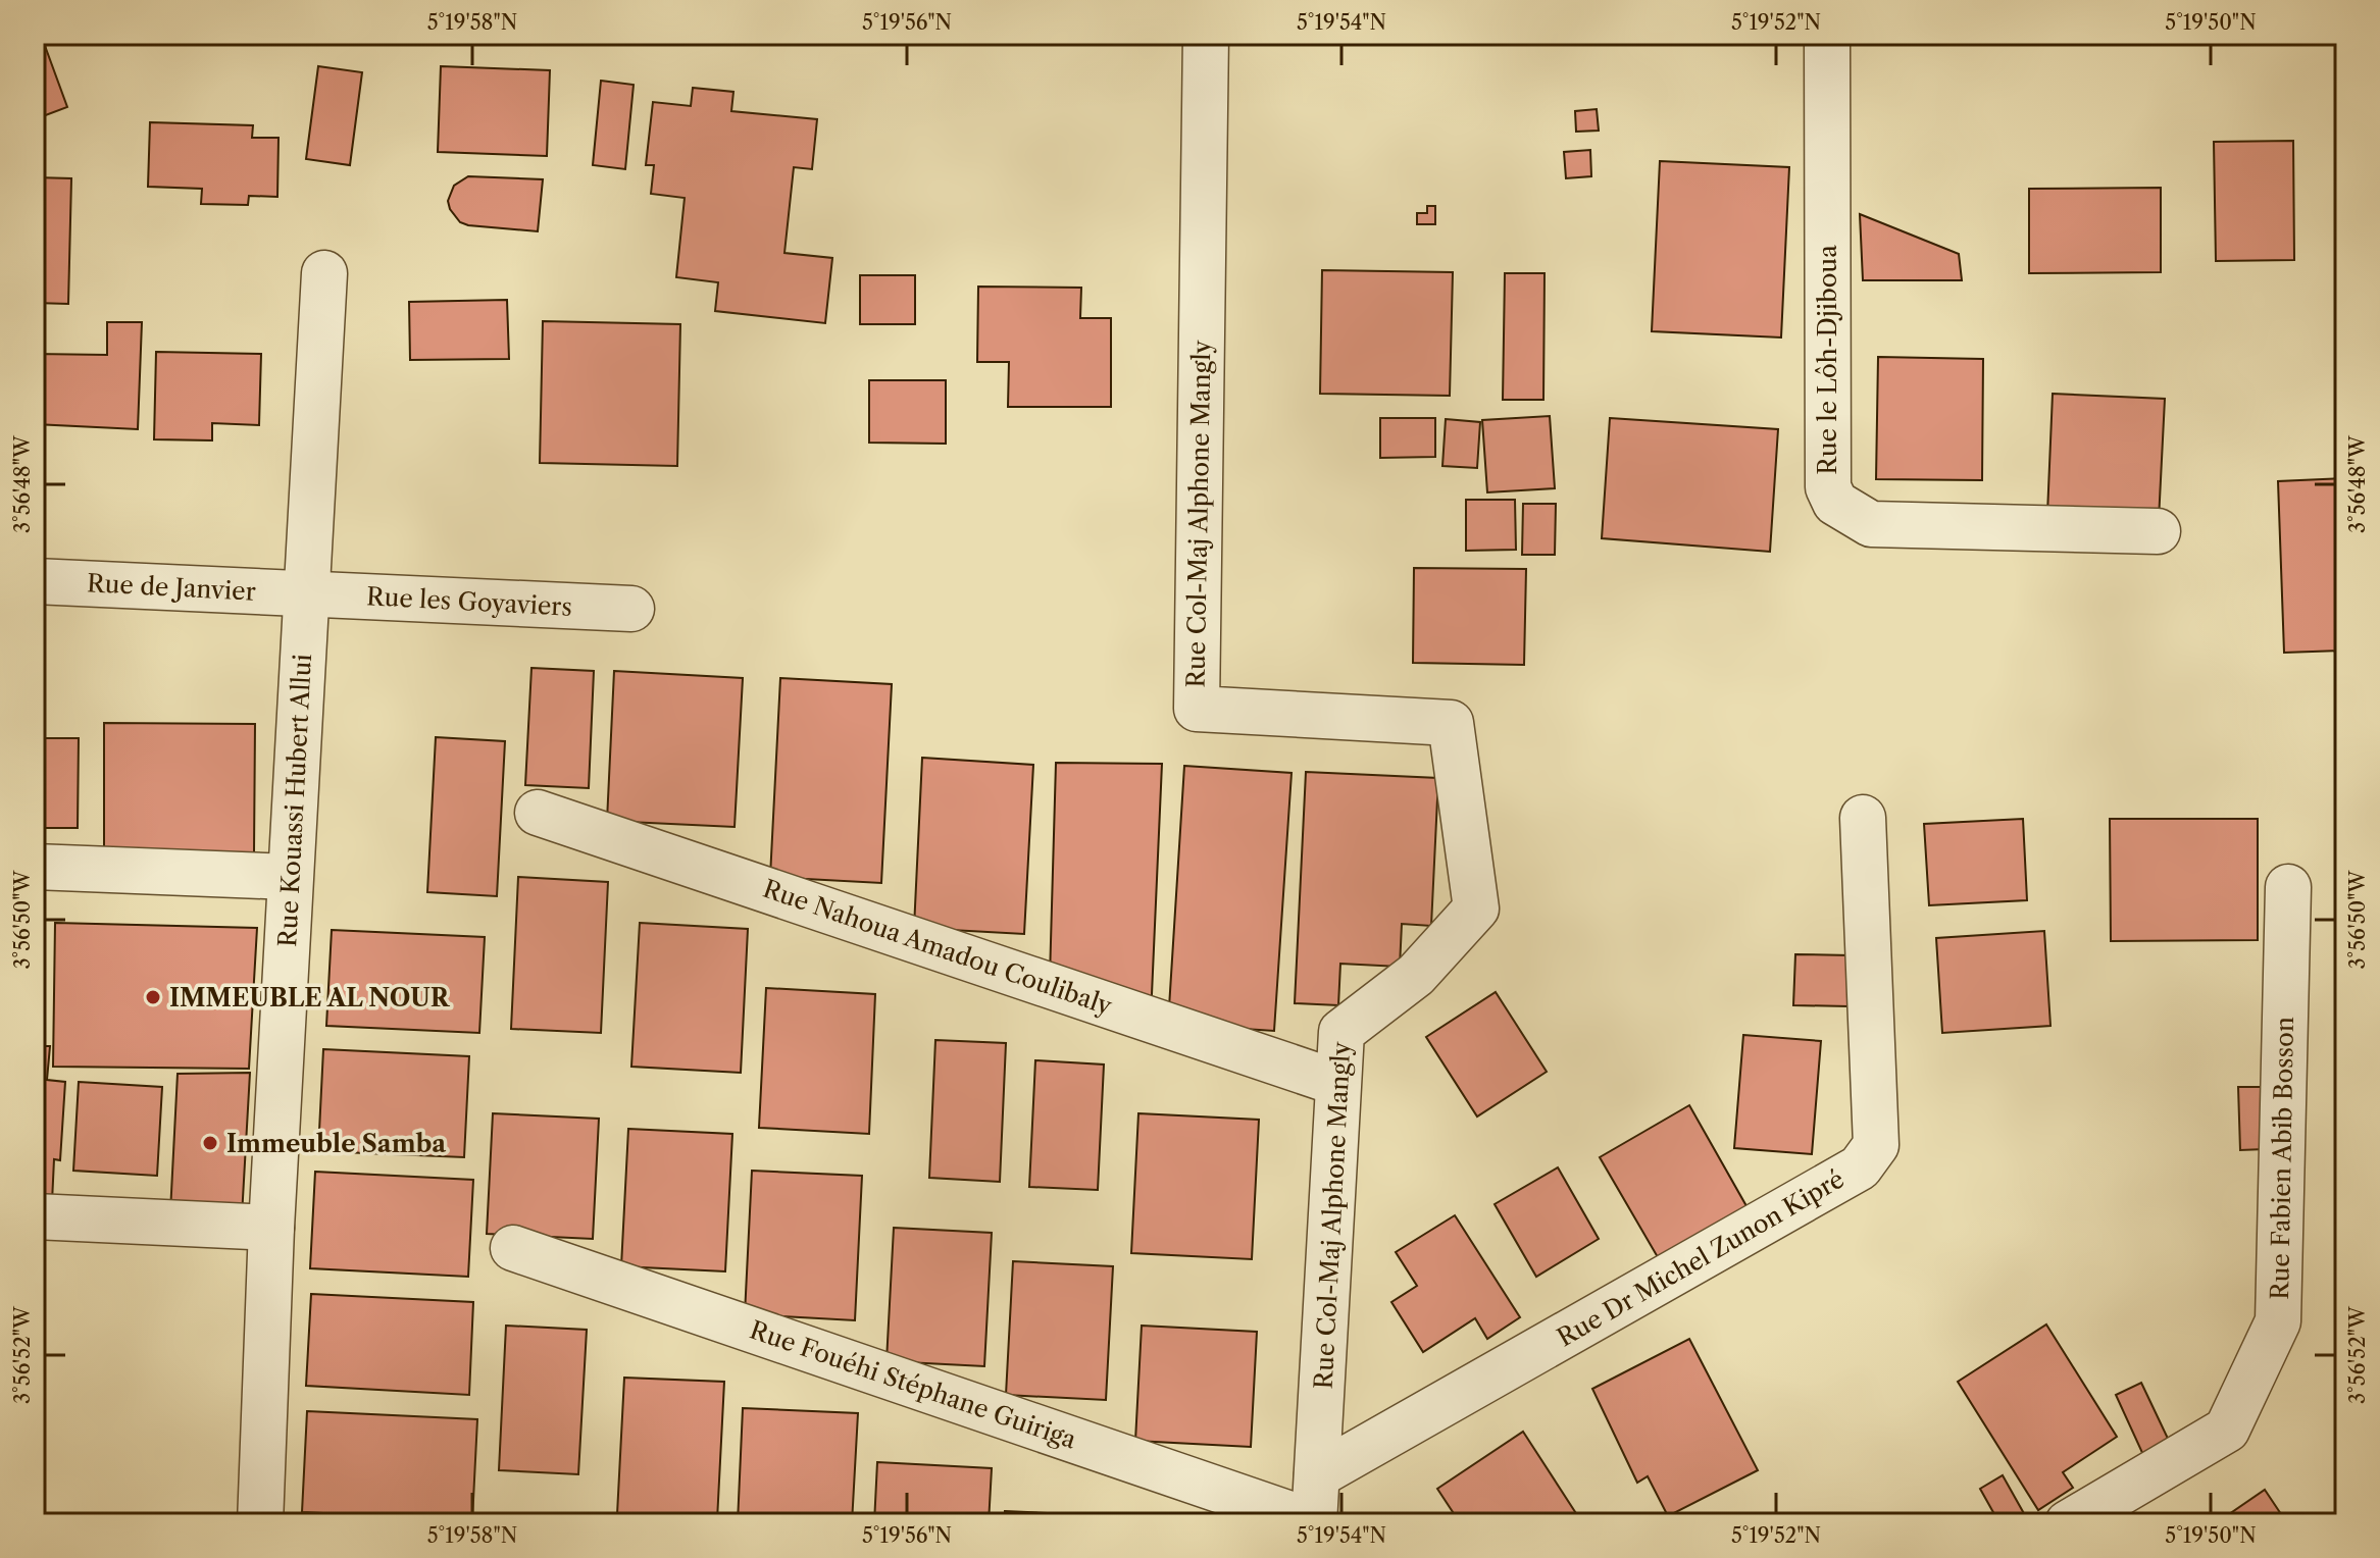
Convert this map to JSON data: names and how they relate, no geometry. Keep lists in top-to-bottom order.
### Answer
{
  "streets": {
    "street": [
      "Rue le Lôh-Djiboua",
      "Rue Col-Maj Alphone Mangly",
      "Rue de Janvier",
      "Rue les Goyaviers",
      "Rue Kouassi Hubert Allui",
      "Rue Nahoua Amadou Coulibaly",
      "Rue Fabien Abib Bosson",
      "Rue Dr Michel Zunon Kipré",
      "Rue Fouéhi Stéphane Guiriga"
    ]
  },
  "crossings": [
    ["Rue Col-Maj Alphone Mangly", "Rue Nahoua Amadou Coulibaly"],
    ["Rue Col-Maj Alphone Mangly", "Rue Dr Michel Zunon Kipré"],
    ["Rue Col-Maj Alphone Mangly", "Rue Fouéhi Stéphane Guiriga"],
    ["Rue de Janvier", "Rue les Goyaviers"],
    ["Rue de Janvier", "Rue Kouassi Hubert Allui"],
    ["Rue les Goyaviers", "Rue Kouassi Hubert Allui"]
  ],
  "places": ["IMMEUBLE AL NOUR", "Immeuble Samba"],
  "coordinates": [
    "5°19'58\"N",
    "5°19'56\"N",
    "5°19'54\"N",
    "5°19'52\"N",
    "5°19'50\"N",
    "3°56'48\"W",
    "3°56'50\"W",
    "3°56'52\"W"
  ]
}
